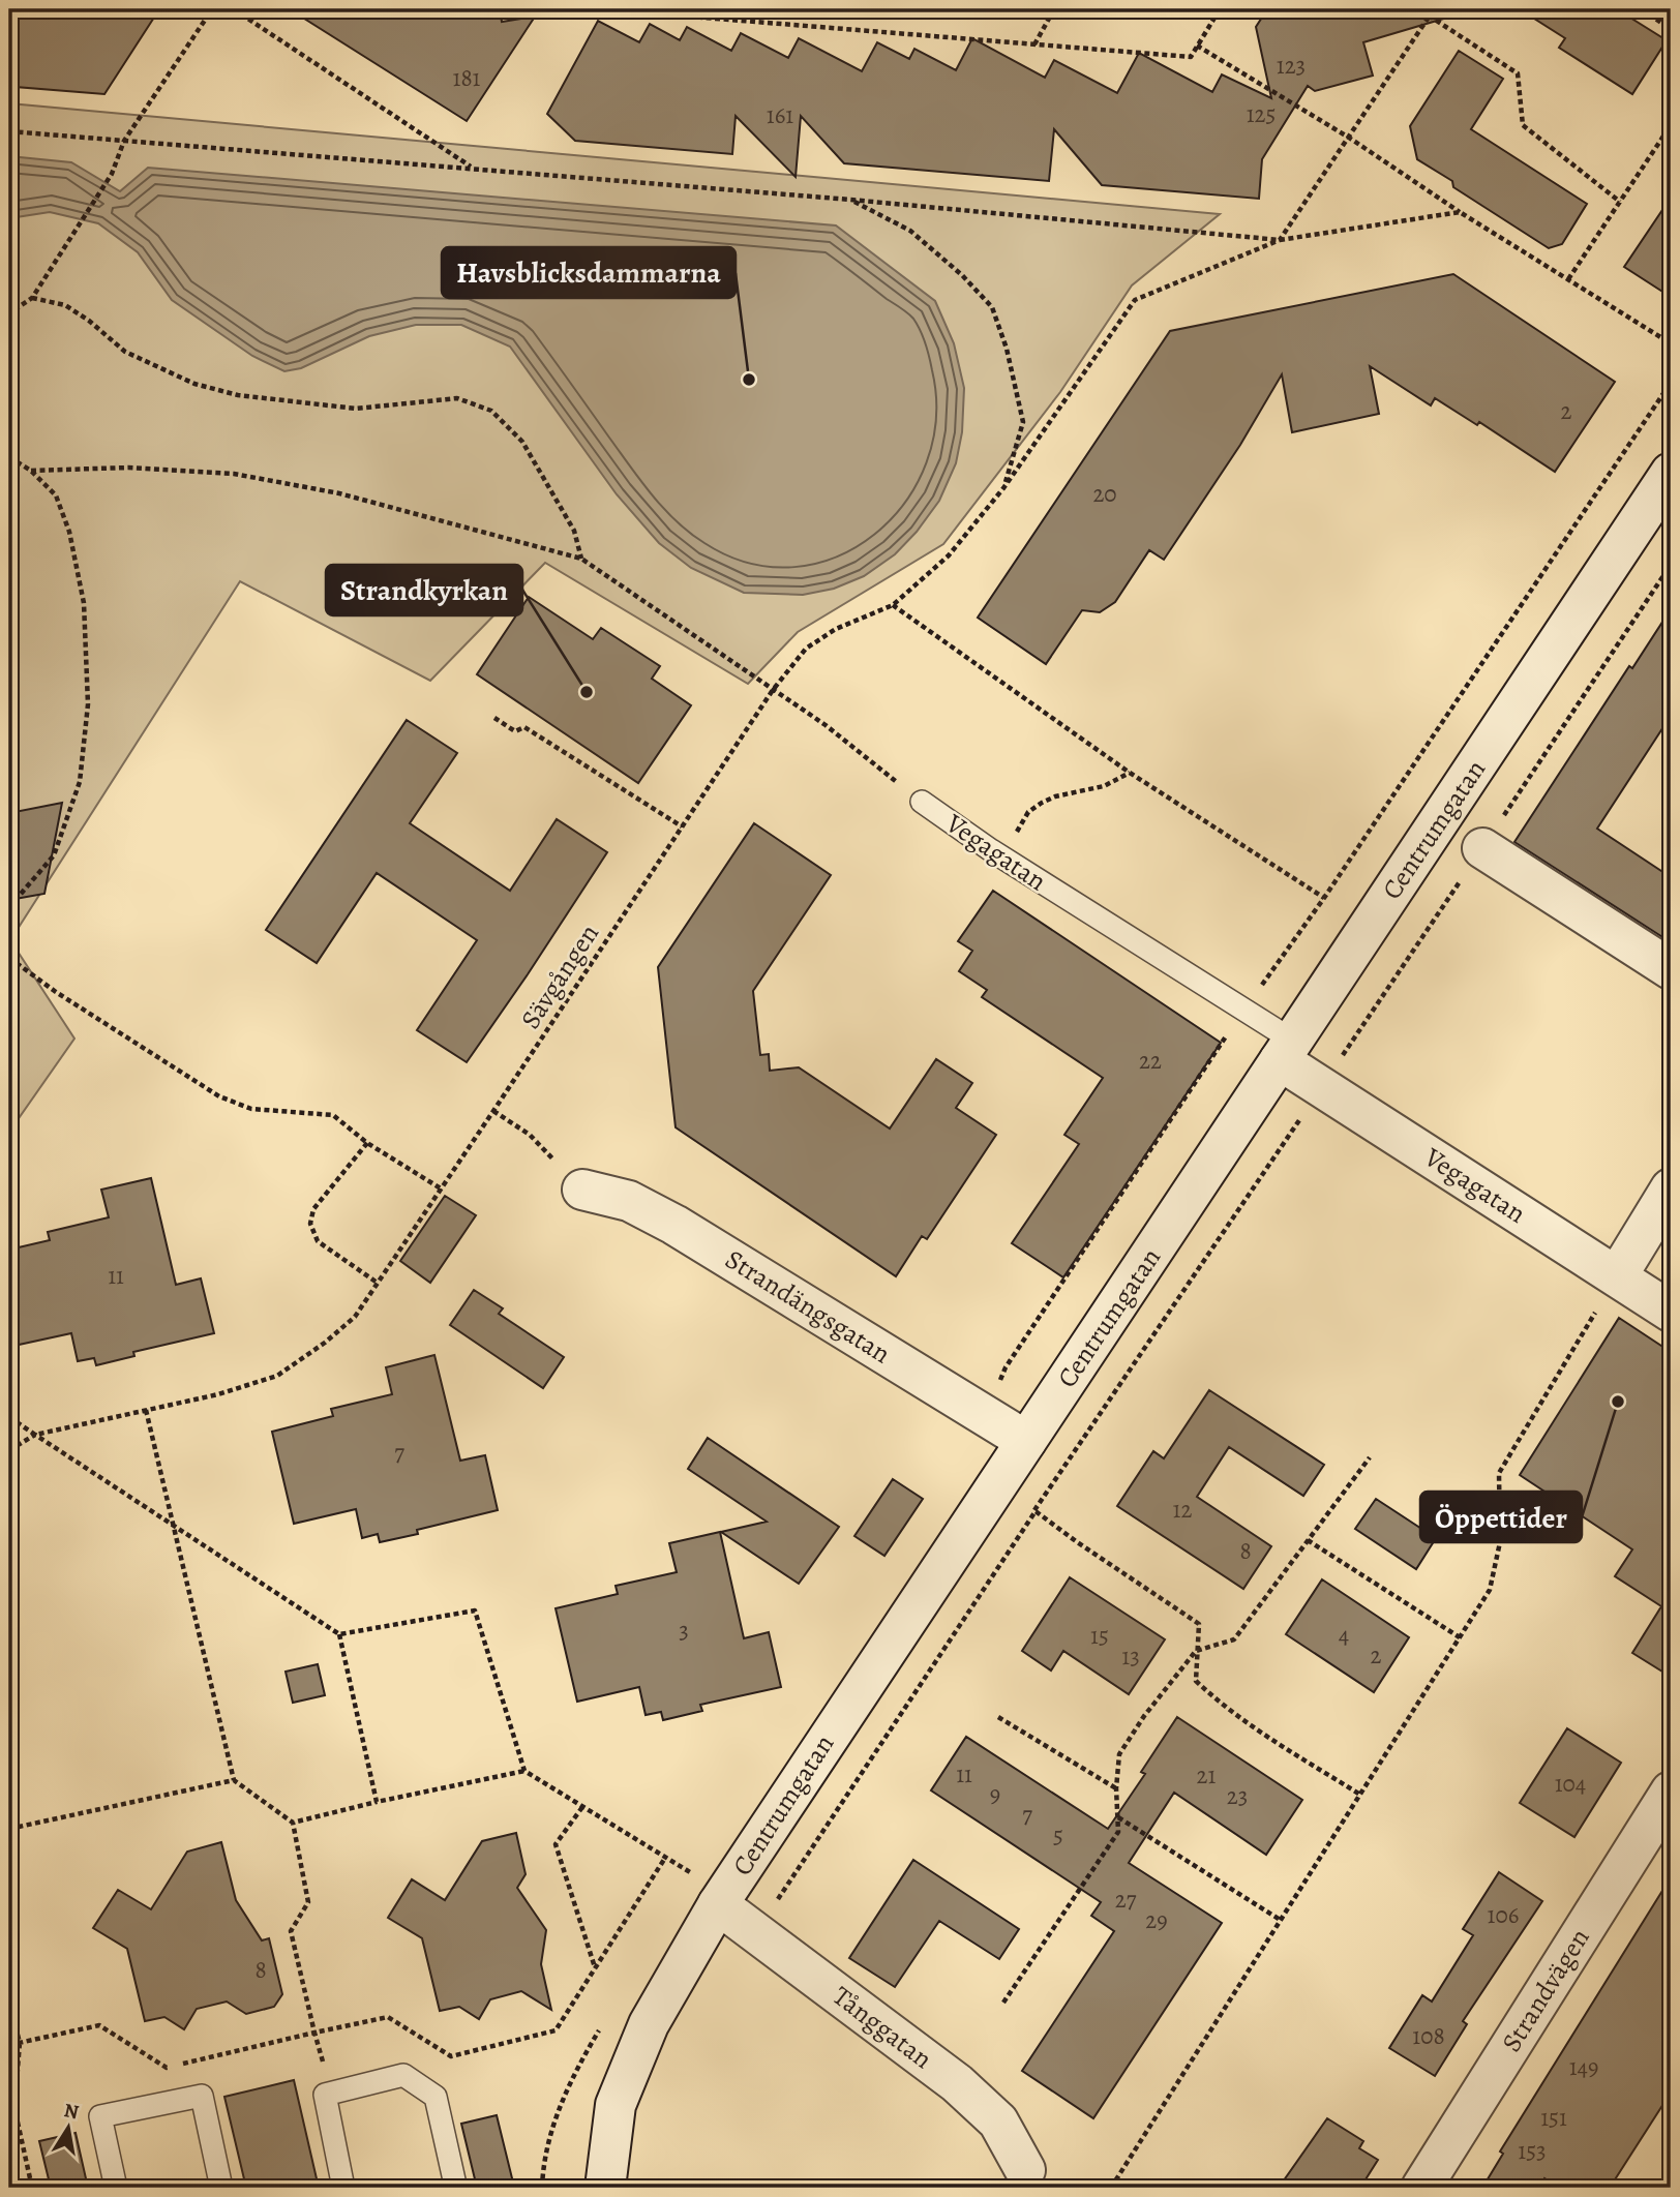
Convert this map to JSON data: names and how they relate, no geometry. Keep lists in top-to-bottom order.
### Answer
{
  "streets": {
    "street": [
      "Centrumgatan",
      "Vegagatan",
      "Strandängsgatan",
      "Strandvägen",
      "Tånggatan"
    ],
    "path": ["Sävgången"]
  },
  "crossings": [
    ["Centrumgatan", "Vegagatan"],
    ["Centrumgatan", "Strandängsgatan"],
    ["Centrumgatan", "Tånggatan"]
  ],
  "places": ["Havsblicksdammarna", "Strandkyrkan", "Öppettider"],
  "house_numbers": [
    "123",
    "181",
    "125",
    "161",
    "2",
    "20",
    "22",
    "11",
    "7",
    "12",
    "8",
    "3",
    "4",
    "15",
    "2",
    "13",
    "11",
    "21",
    "104",
    "9",
    "23",
    "7",
    "5",
    "27",
    "106",
    "29",
    "8",
    "108",
    "149",
    "151",
    "153"
  ],
  "north": "top"
}
